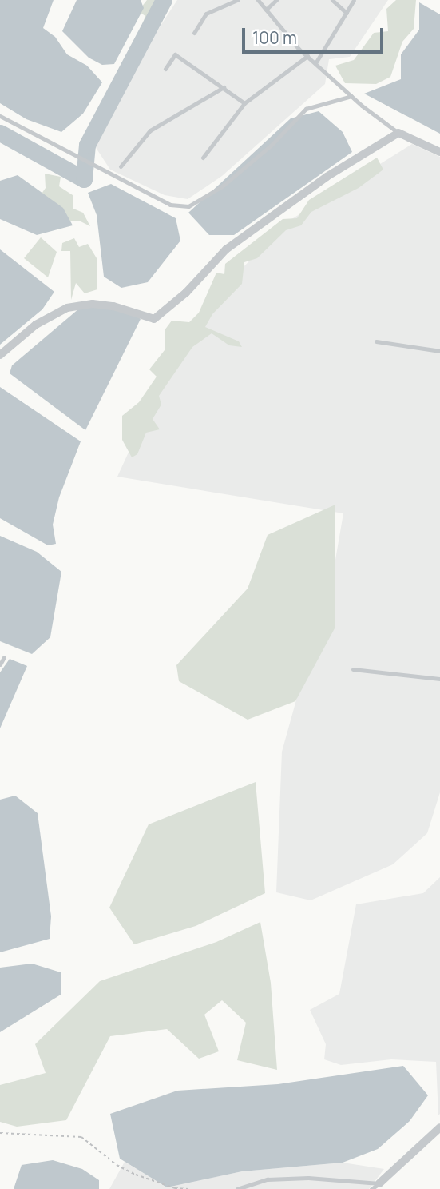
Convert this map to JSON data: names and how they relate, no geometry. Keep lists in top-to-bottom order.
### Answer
{
  "scale_bar": "100 m"
}
